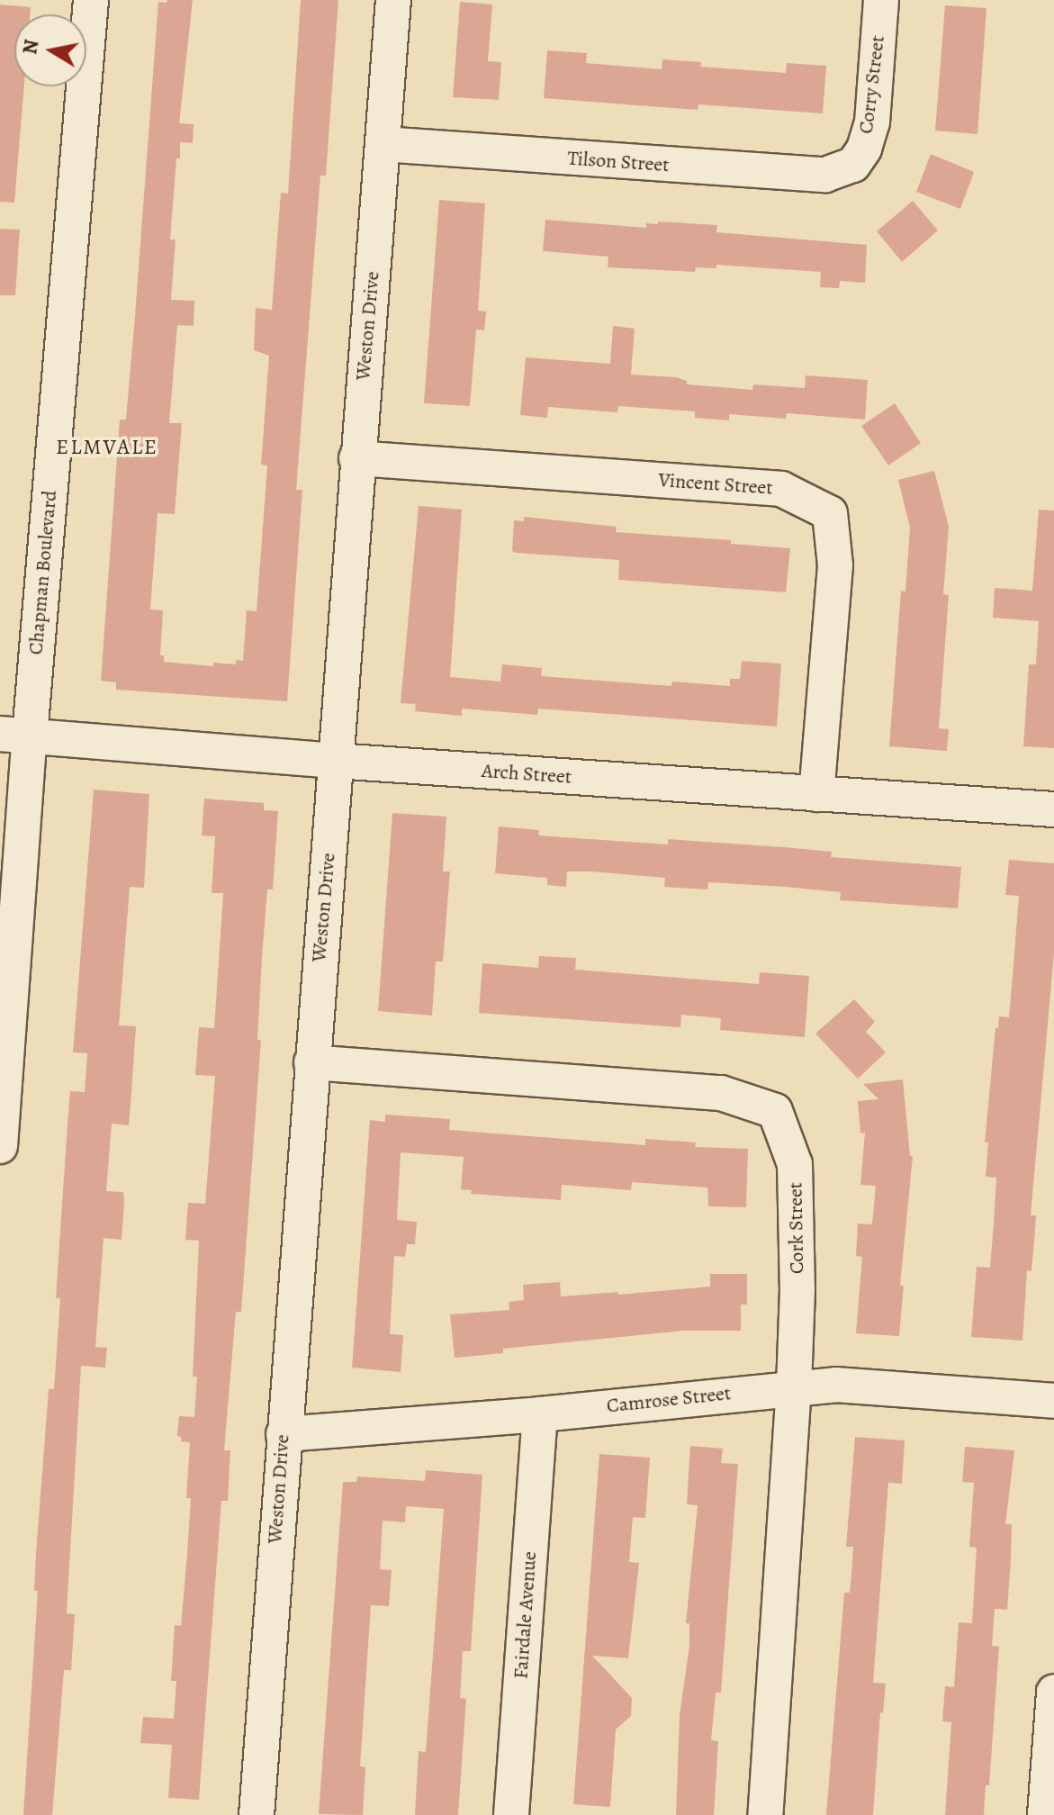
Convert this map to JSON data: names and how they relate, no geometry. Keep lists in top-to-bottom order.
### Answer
{
  "streets": {
    "street": [
      "Corry Street",
      "Tilson Street",
      "Weston Drive",
      "Vincent Street",
      "Chapman Boulevard",
      "Arch Street",
      "Cork Street",
      "Camrose Street",
      "Fairdale Avenue"
    ]
  },
  "crossings": [
    ["Corry Street", "Tilson Street"],
    ["Tilson Street", "Weston Drive"],
    ["Weston Drive", "Vincent Street"],
    ["Weston Drive", "Arch Street"],
    ["Weston Drive", "Cork Street"],
    ["Weston Drive", "Camrose Street"],
    ["Vincent Street", "Arch Street"],
    ["Chapman Boulevard", "Arch Street"],
    ["Cork Street", "Camrose Street"],
    ["Camrose Street", "Fairdale Avenue"]
  ],
  "districts": ["ELMVALE"],
  "north": "left"
}
